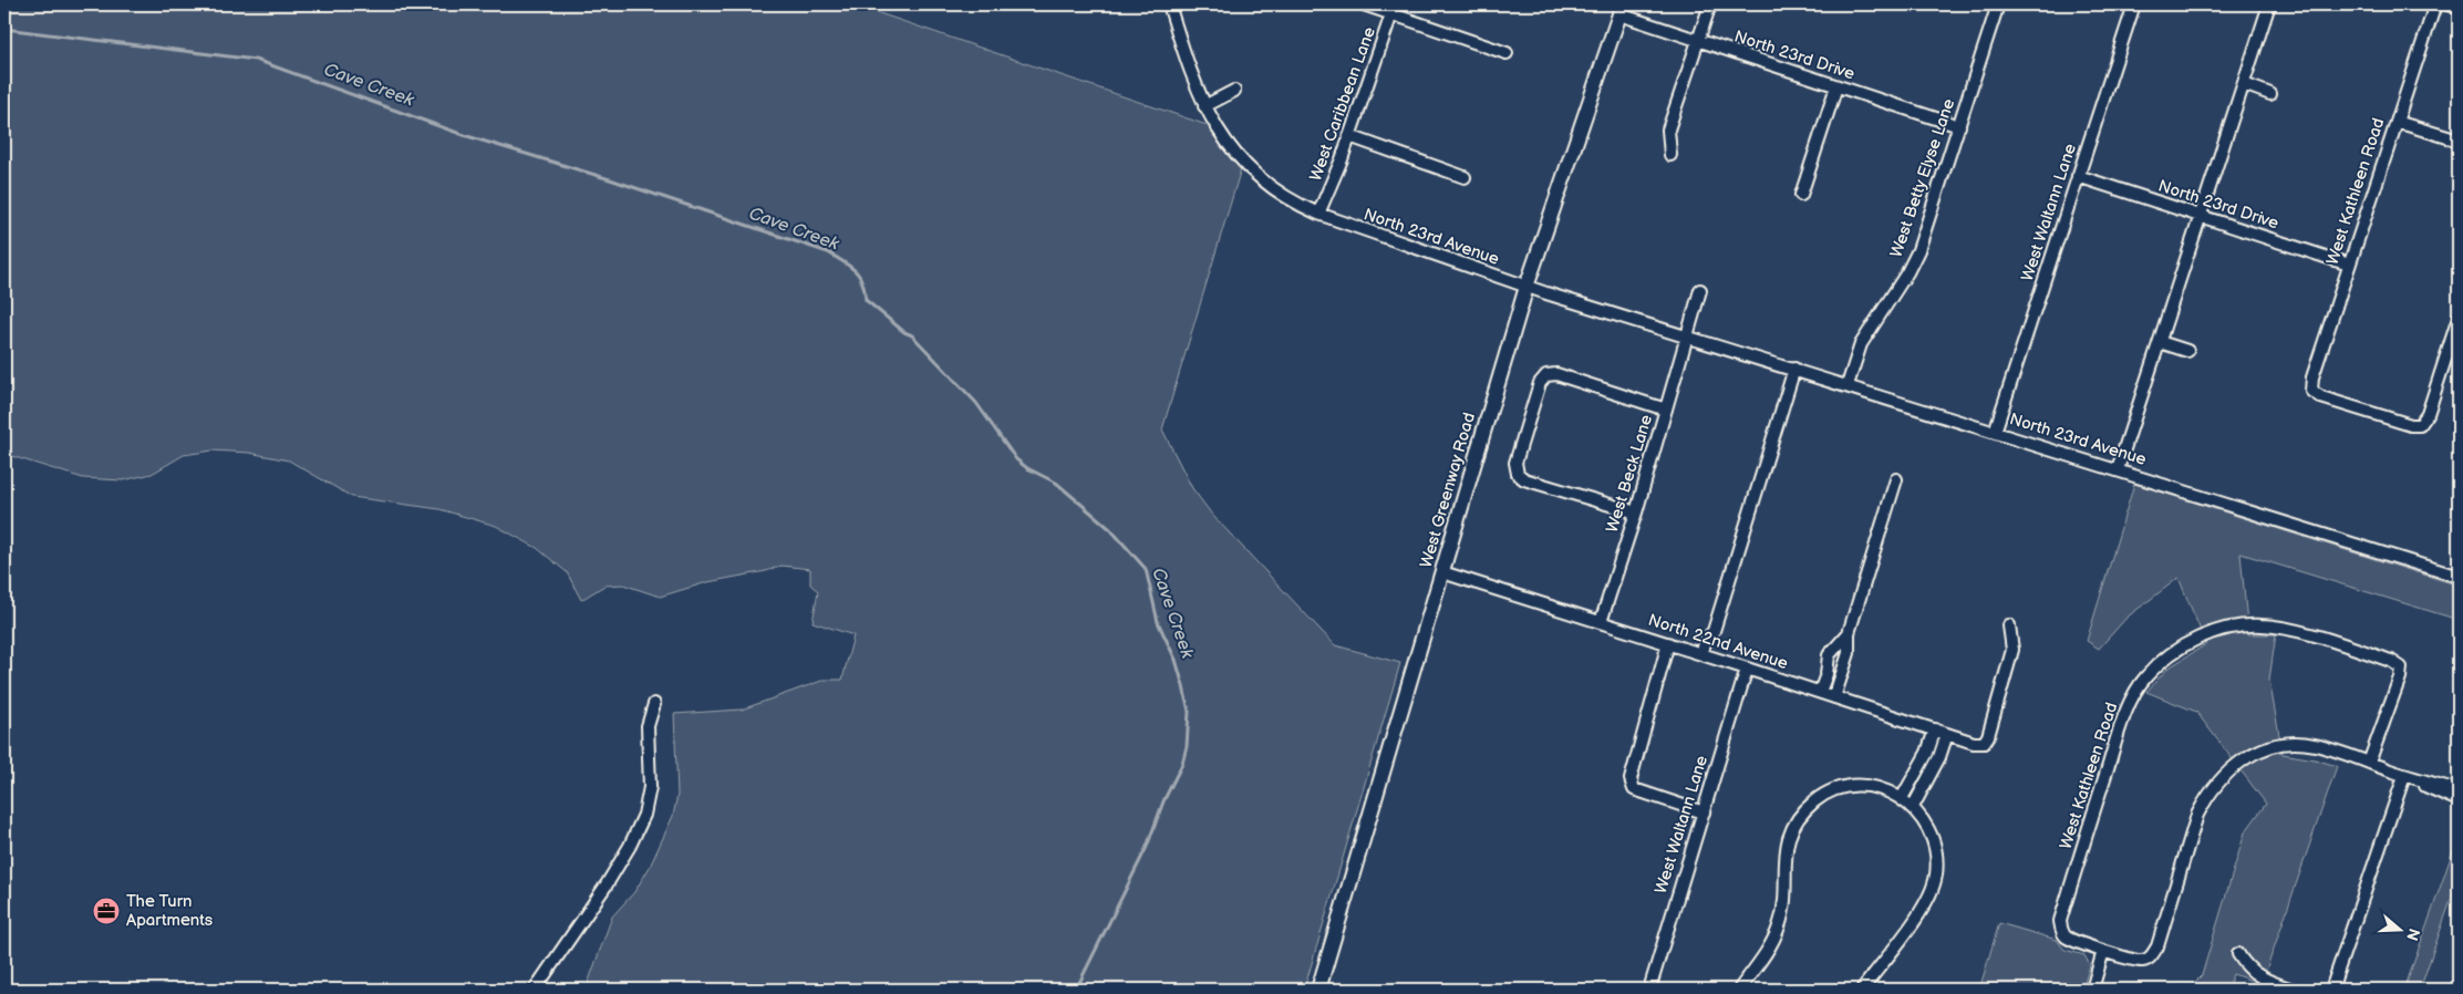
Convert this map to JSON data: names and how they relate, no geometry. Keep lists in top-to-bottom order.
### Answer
{
  "streets": {
    "main road": ["West Greenway Road"],
    "street": [
      "North 23rd Drive",
      "West Caribbean Lane",
      "West Betty Elyse Lane",
      "West Kathleen Road",
      "West Waltann Lane",
      "North 23rd Avenue",
      "West Beck Lane",
      "North 22nd Avenue"
    ]
  },
  "crossings": [
    ["North 23rd Drive", "West Betty Elyse Lane"],
    ["North 23rd Drive", "West Kathleen Road"],
    ["North 23rd Drive", "West Waltann Lane"],
    ["North 23rd Drive", "West Greenway Road"],
    ["West Caribbean Lane", "North 23rd Avenue"],
    ["West Betty Elyse Lane", "North 23rd Avenue"],
    ["West Waltann Lane", "North 23rd Avenue"],
    ["West Waltann Lane", "North 22nd Avenue"],
    ["North 23rd Avenue", "West Beck Lane"],
    ["North 23rd Avenue", "West Greenway Road"],
    ["West Beck Lane", "North 22nd Avenue"],
    ["West Greenway Road", "North 22nd Avenue"]
  ],
  "water": ["Cave Creek"],
  "places": {
    "office": ["The Turn Apartments"]
  },
  "north": "right"
}
